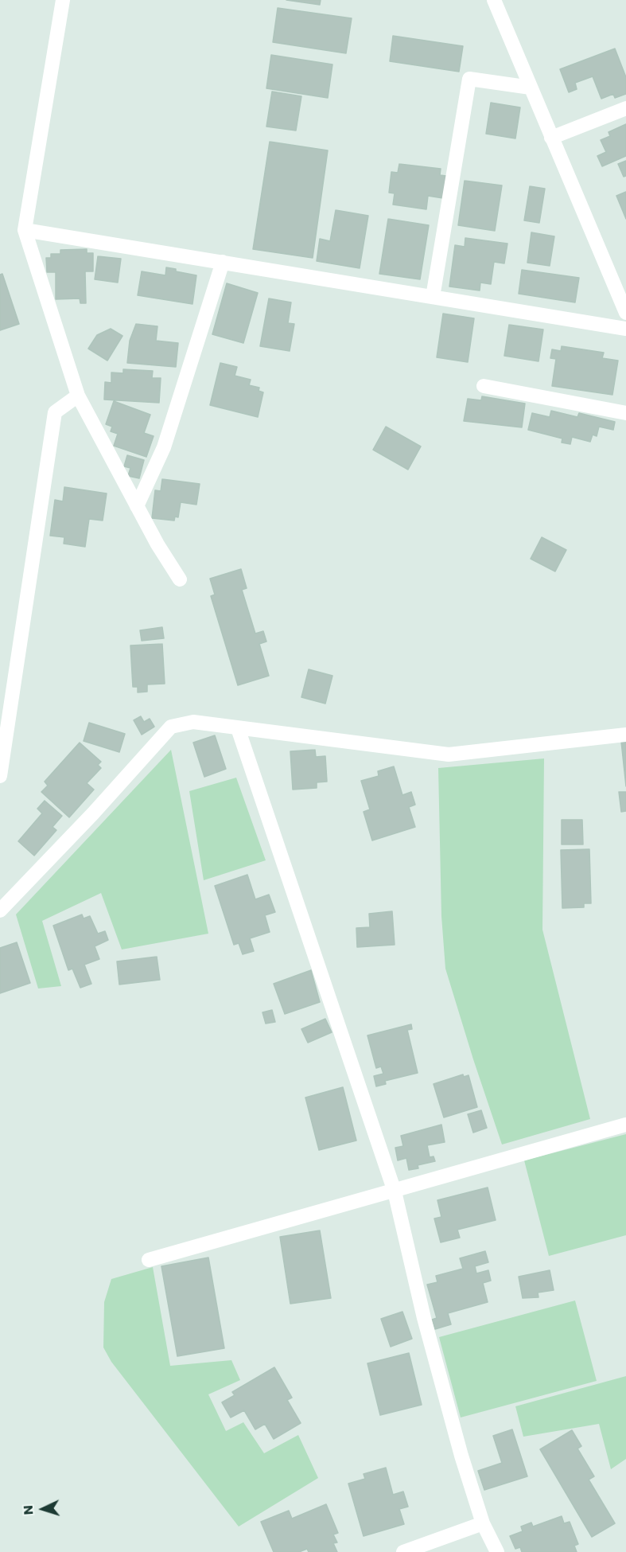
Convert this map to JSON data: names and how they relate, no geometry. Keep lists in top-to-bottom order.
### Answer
{
  "north": "left"
}
